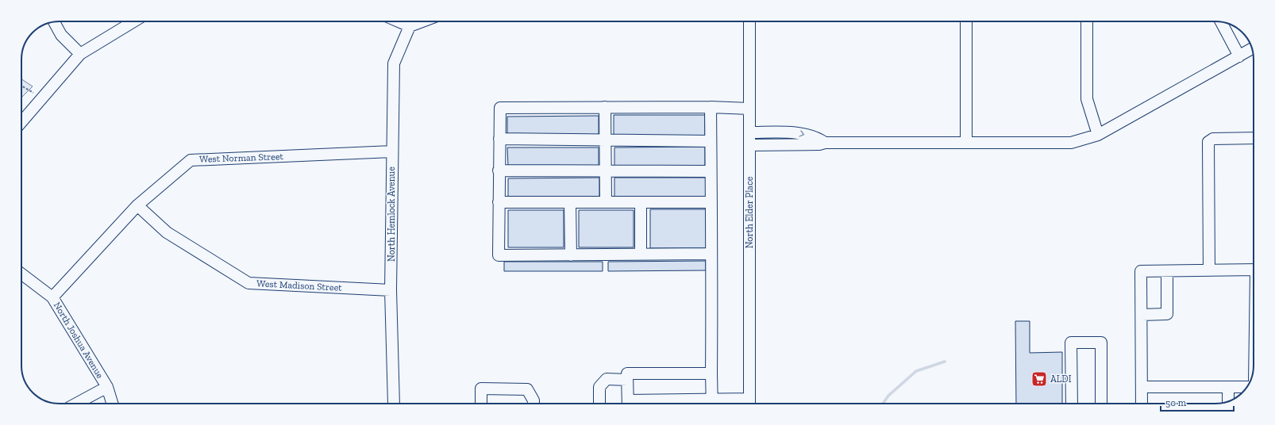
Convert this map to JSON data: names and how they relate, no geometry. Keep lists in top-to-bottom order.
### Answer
{
  "streets": {
    "street": [
      "West Norman Street",
      "North Elder Place",
      "North Hemlock Avenue",
      "West Madison Street",
      "North Joshua Avenue"
    ]
  },
  "crossings": [
    ["West Norman Street", "North Hemlock Avenue"],
    ["West Norman Street", "West Madison Street"],
    ["West Norman Street", "North Joshua Avenue"],
    ["North Hemlock Avenue", "West Madison Street"]
  ],
  "places": {
    "supermarket": ["ALDI"]
  },
  "scale_bar": "50 m"
}
